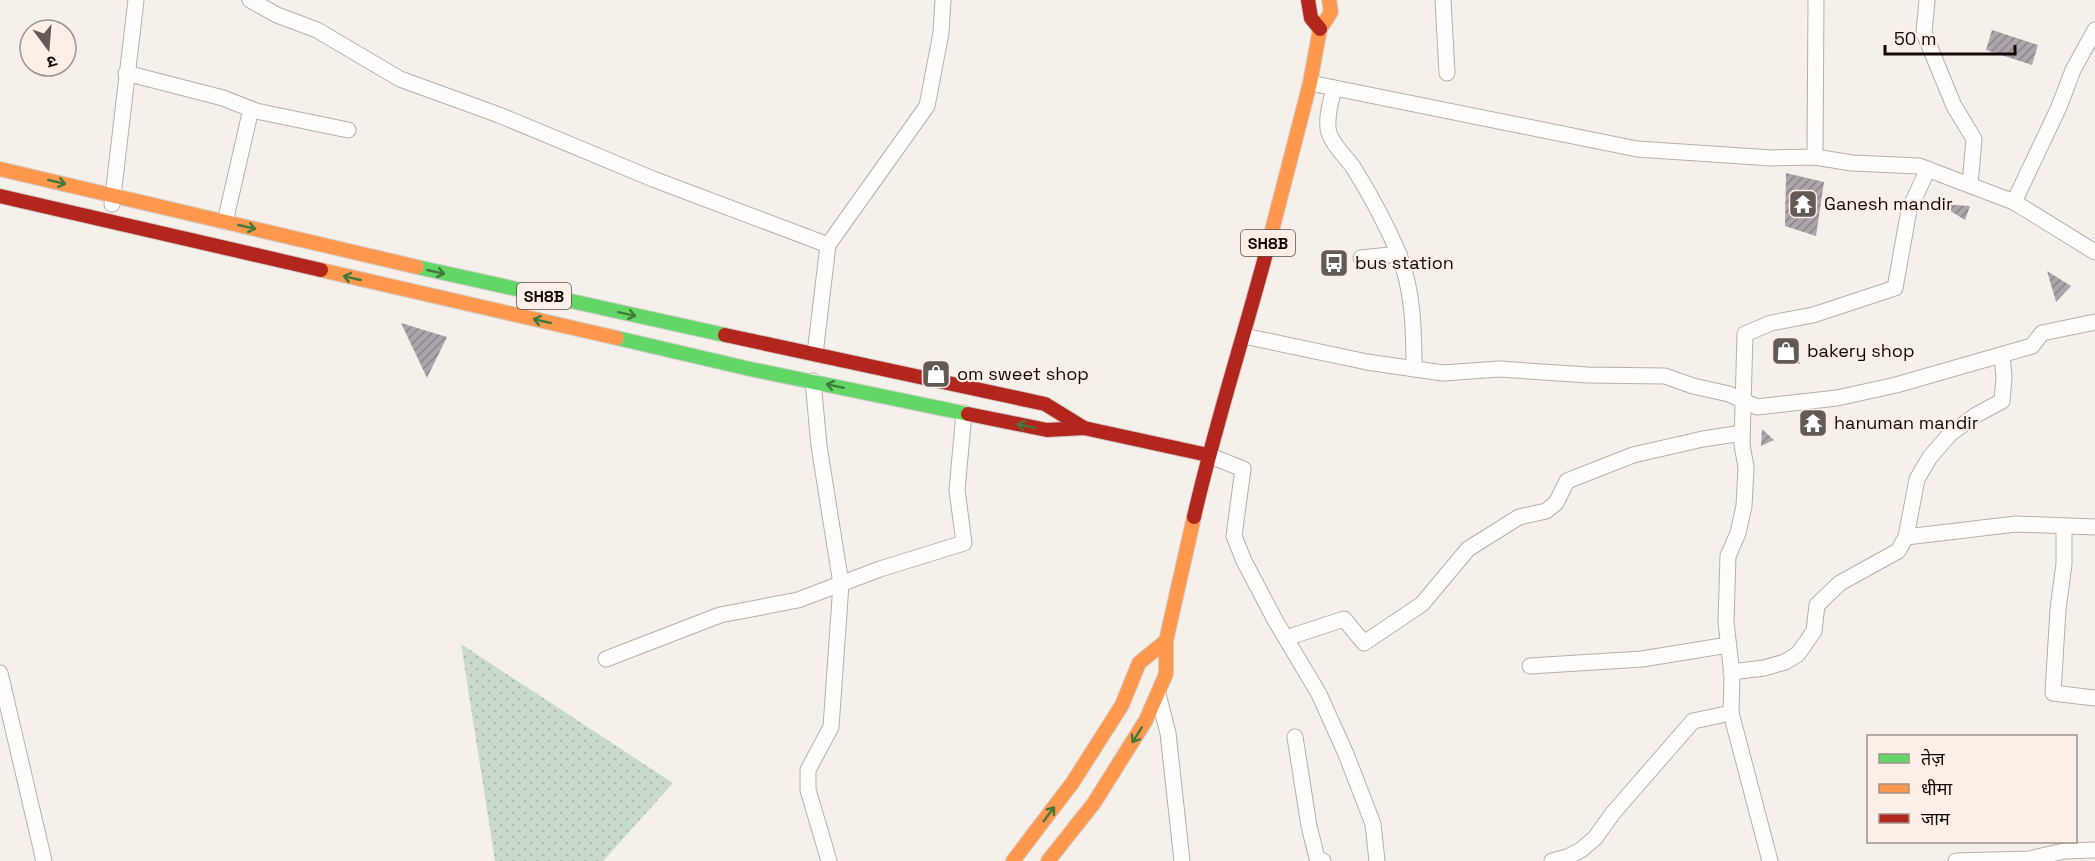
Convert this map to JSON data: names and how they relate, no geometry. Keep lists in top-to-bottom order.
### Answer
{
  "streets": {
    "main road": ["SH8B"]
  },
  "places": {
    "temple": ["Ganesh mandir", "hanuman mandir"],
    "bus stop": ["bus station"],
    "shop": ["bakery shop", "om sweet shop"]
  },
  "legend": ["तेज़", "धीमा", "जाम"],
  "scale_bar": "50 m",
  "north": "bottom"
}
